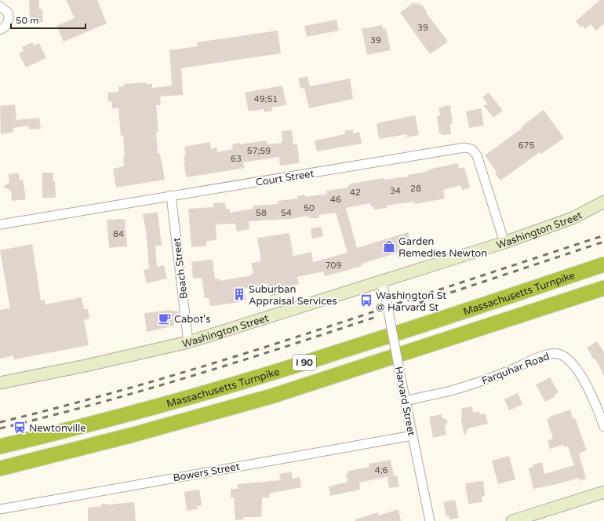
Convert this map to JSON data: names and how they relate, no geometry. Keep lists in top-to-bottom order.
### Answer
{
  "streets": {
    "highway": ["Massachusetts Turnpike", "I 90"],
    "main road": ["Washington Street"],
    "street": [
      "Court Street",
      "Beach Street",
      "Farquhar Road",
      "Harvard Street",
      "Bowers Street"
    ]
  },
  "crossings": [
    ["Court Street", "Washington Street"],
    ["Court Street", "Beach Street"],
    ["Washington Street", "Beach Street"],
    ["Washington Street", "Harvard Street"],
    ["Farquhar Road", "Harvard Street"],
    ["Harvard Street", "Bowers Street"]
  ],
  "places": {
    "shop": ["Garden Remedies Newton"],
    "building": ["Suburban Appraisal Services"],
    "bus stop": ["Washington St @ Harvard St"],
    "cafe": ["Cabot's"],
    "station": ["Newtonville"]
  },
  "house_numbers": [
    "39",
    "39",
    "49;51",
    "675",
    "57;59",
    "63",
    "28",
    "34",
    "42",
    "46",
    "50",
    "58",
    "54",
    "84",
    "709",
    "4;6"
  ],
  "scale_bar": "50 m"
}
